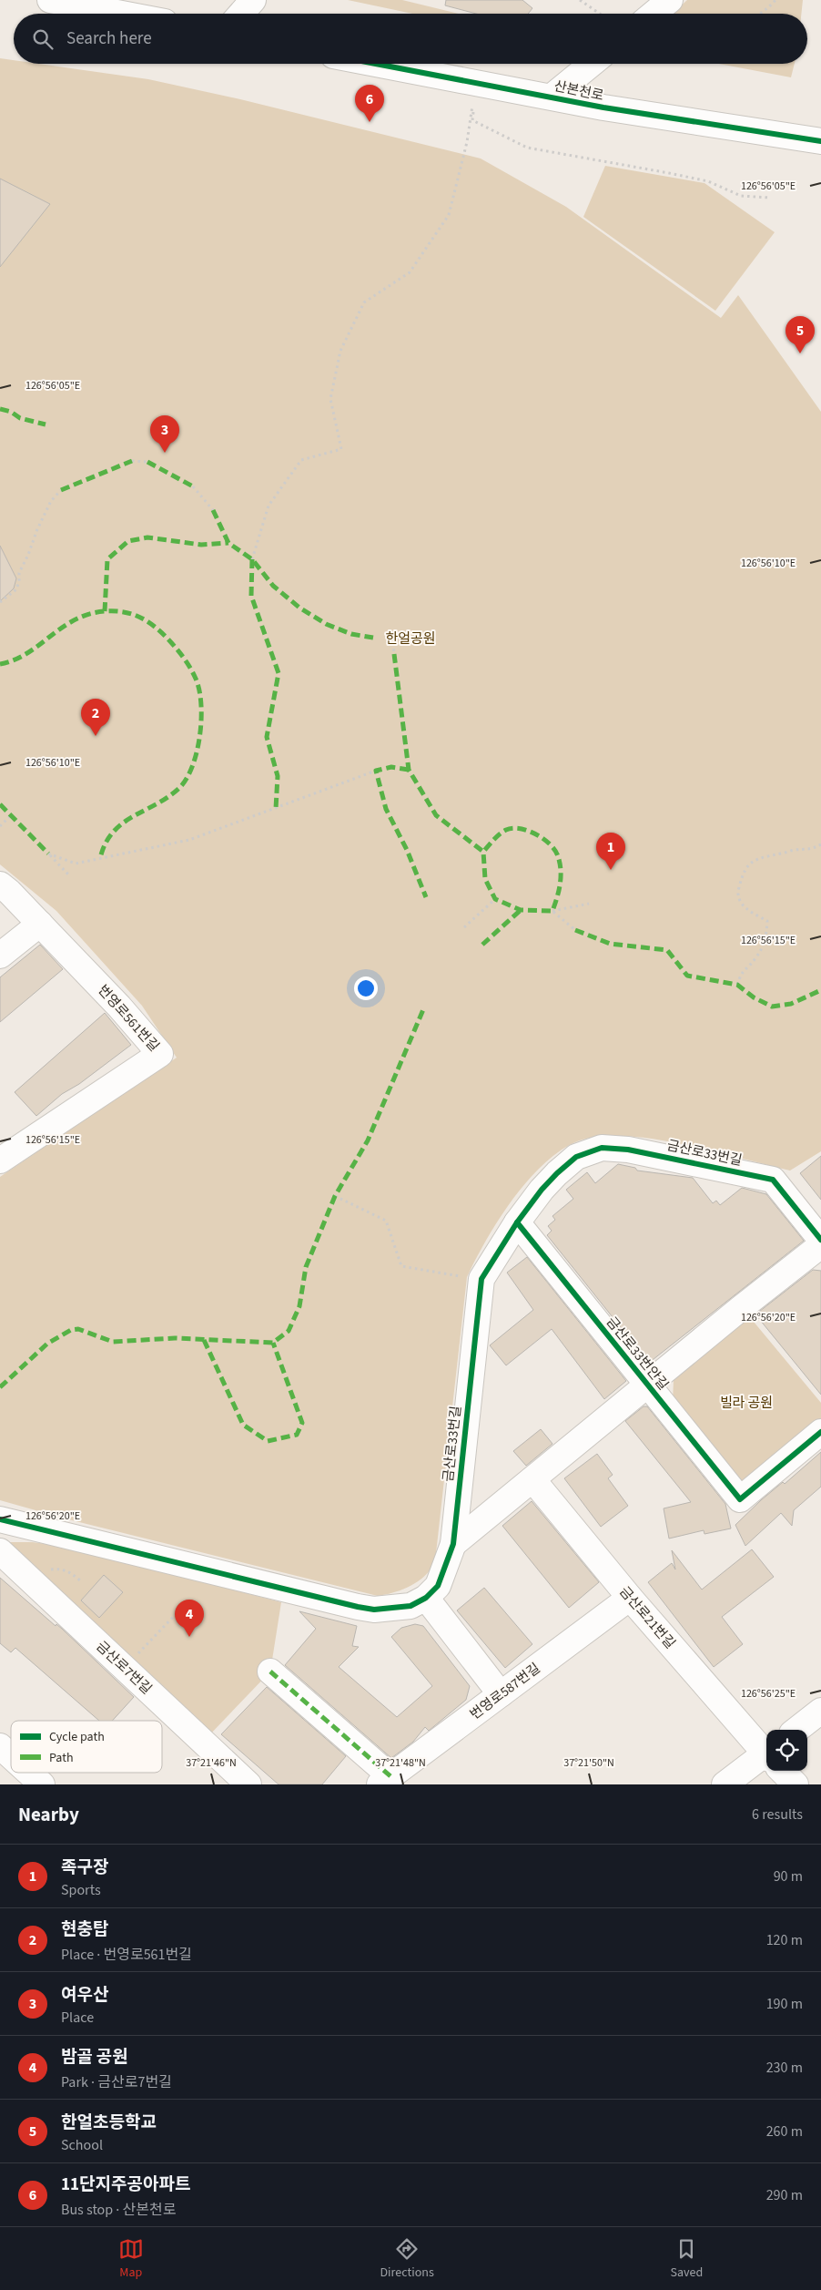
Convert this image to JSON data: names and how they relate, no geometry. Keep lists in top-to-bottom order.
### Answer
{
  "streets": {
    "street": [
      "산본천로",
      "번영로561번길",
      "금산로33번길",
      "금산로33번안길",
      "금산로21번길",
      "금산로7번길",
      "번영로587번길"
    ]
  },
  "crossings": [
    ["금산로33번길", "금산로33번안길"],
    ["금산로33번안길", "금산로21번길"],
    ["금산로21번길", "번영로587번길"]
  ],
  "parks": ["한얼공원", "빌라 공원"],
  "legend": ["Cycle path", "Path"],
  "page": {
    "search": "Search here",
    "pins": [
      "6",
      "5",
      "3",
      "2",
      "1",
      "4"
    ],
    "heading": ["Nearby", "6 results"],
    "list": [
      {
        "mark": "1",
        "name": "족구장",
        "note": "Sports",
        "value": "90 m"
      },
      {
        "mark": "2",
        "name": "현충탑",
        "note": "Place · 번영로561번길",
        "value": "120 m"
      },
      {
        "mark": "3",
        "name": "여우산",
        "note": "Place",
        "value": "190 m"
      },
      {
        "mark": "4",
        "name": "밤골 공원",
        "note": "Park · 금산로7번길",
        "value": "230 m"
      },
      {
        "mark": "5",
        "name": "한얼초등학교",
        "note": "School",
        "value": "260 m"
      },
      {
        "mark": "6",
        "name": "11단지주공아파트",
        "note": "Bus stop · 산본천로",
        "value": "290 m"
      }
    ],
    "nav": ["Map", "Directions", "Saved"]
  },
  "coordinates": [
    "126°56'05\"E",
    "126°56'10\"E",
    "126°56'15\"E",
    "126°56'20\"E",
    "126°56'25\"E",
    "37°21'46\"N",
    "37°21'48\"N",
    "37°21'50\"N"
  ]
}
